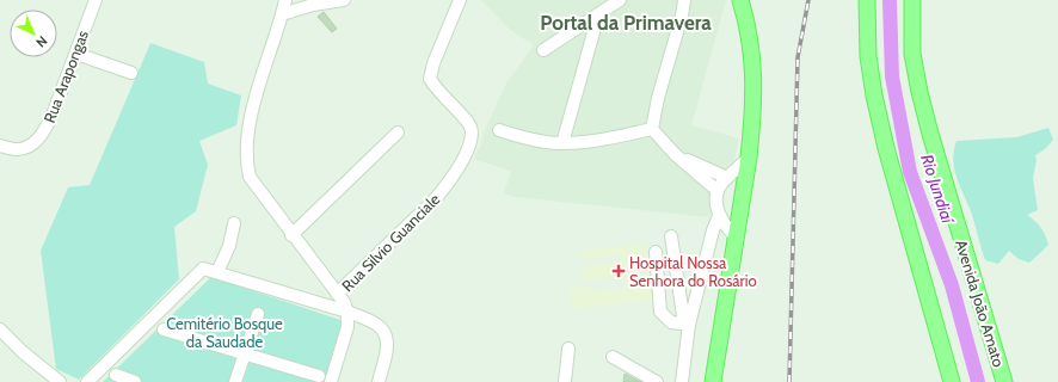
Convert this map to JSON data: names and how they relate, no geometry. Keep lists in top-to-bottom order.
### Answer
{
  "streets": {
    "main road": ["Avenida João Amato"],
    "street": ["Rua Arapongas", "Rua Silvio Guanciale"]
  },
  "districts": ["Portal da Primavera"],
  "water": ["Rio Jundiaí"],
  "parks": ["Cemitério Bosque da Saudade"],
  "places": {
    "health": ["Hospital Nossa Senhora do Rosário"]
  },
  "north": "bottom right"
}
